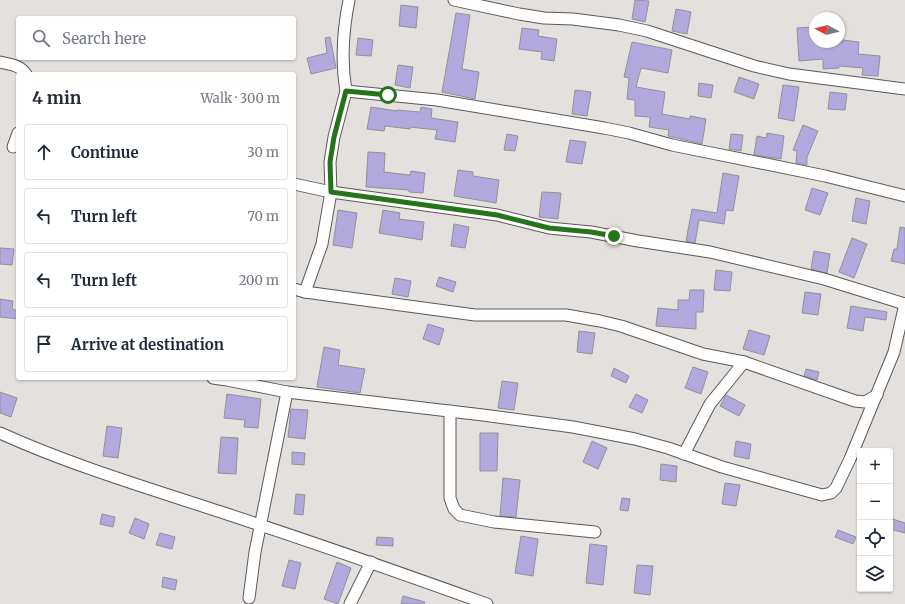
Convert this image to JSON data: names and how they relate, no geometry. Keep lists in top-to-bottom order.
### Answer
{
  "north": "left",
  "page": {
    "search": "Search here",
    "heading": ["4 min", "Walk · 300 m"],
    "list": [
      ["Continue", "30 m"],
      ["Turn left", "70 m"],
      ["Turn left", "200 m"],
      "Arrive at destination"
    ],
    "map_buttons": ["+", "−"]
  }
}
